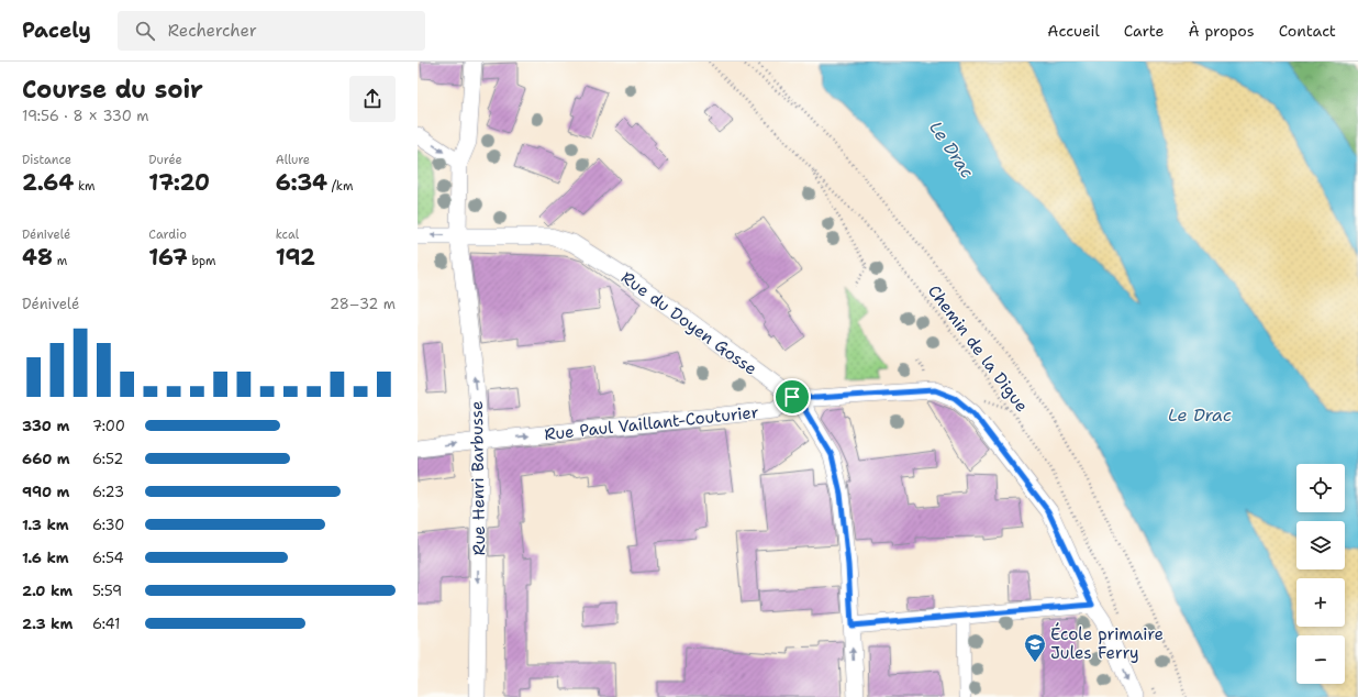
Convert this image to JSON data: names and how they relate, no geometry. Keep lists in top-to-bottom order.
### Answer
{
  "streets": {
    "street": ["Rue du Doyen Gosse", "Rue Paul Vaillant-Couturier", "Rue Henri Barbusse"],
    "path": ["Chemin de la Digue"]
  },
  "crossings": [
    ["Rue du Doyen Gosse", "Rue Paul Vaillant-Couturier"],
    ["Rue du Doyen Gosse", "Rue Henri Barbusse"],
    ["Rue Paul Vaillant-Couturier", "Rue Henri Barbusse"]
  ],
  "one_way": ["Rue Paul Vaillant-Couturier"],
  "water": ["Le Drac"],
  "places": {
    "school or university": ["École primaire Jules Ferry"]
  },
  "page": {
    "header": "Pacely",
    "search": "Rechercher",
    "nav": [
      "Accueil",
      "Carte",
      "À propos",
      "Contact"
    ],
    "heading": ["Course du soir", "19:56 · 8 × 330 m"],
    "stats": [
      ["Distance", "2.64 km"],
      ["Durée", "17:20"],
      ["Allure", "6:34 /km"],
      ["Dénivelé", "48 m"],
      ["Cardio", "167 bpm"],
      ["kcal", "192"]
    ],
    "chart": ["Dénivelé", "28–32 m"],
    "list": [
      {
        "name": "330 m",
        "note": "7:00"
      },
      {
        "name": "660 m",
        "note": "6:52"
      },
      {
        "name": "990 m",
        "note": "6:23"
      },
      {
        "name": "1.3 km",
        "note": "6:30"
      },
      {
        "name": "1.6 km",
        "note": "6:54"
      },
      {
        "name": "2.0 km",
        "note": "5:59"
      },
      {
        "name": "2.3 km",
        "note": "6:41"
      }
    ],
    "map_buttons": ["+", "−"]
  }
}
